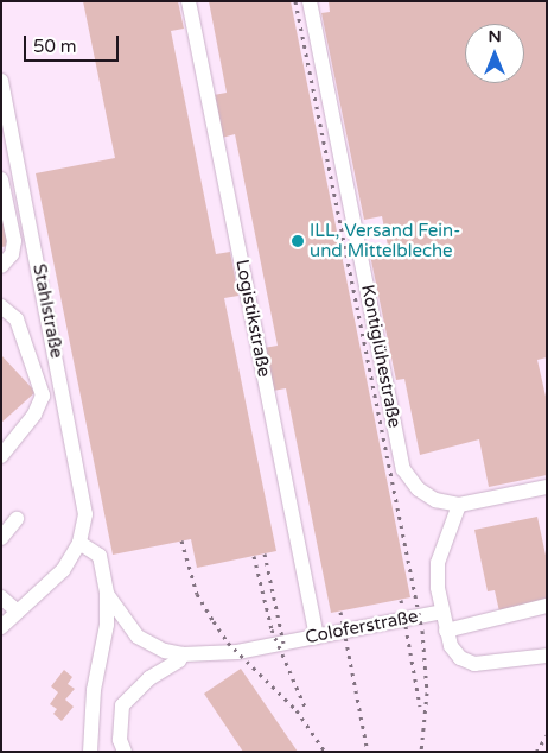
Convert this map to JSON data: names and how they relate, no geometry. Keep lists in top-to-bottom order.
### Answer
{
  "streets": {
    "street": [
      "Stahlstraße",
      "Logistikstraße",
      "Kontiglühestraße",
      "Coloferstraße"
    ]
  },
  "crossings": [
    ["Logistikstraße", "Coloferstraße"],
    ["Kontiglühestraße", "Coloferstraße"]
  ],
  "places": ["ILL, Versand Fein- und Mittelbleche"],
  "scale_bar": "50 m",
  "north": "top"
}
